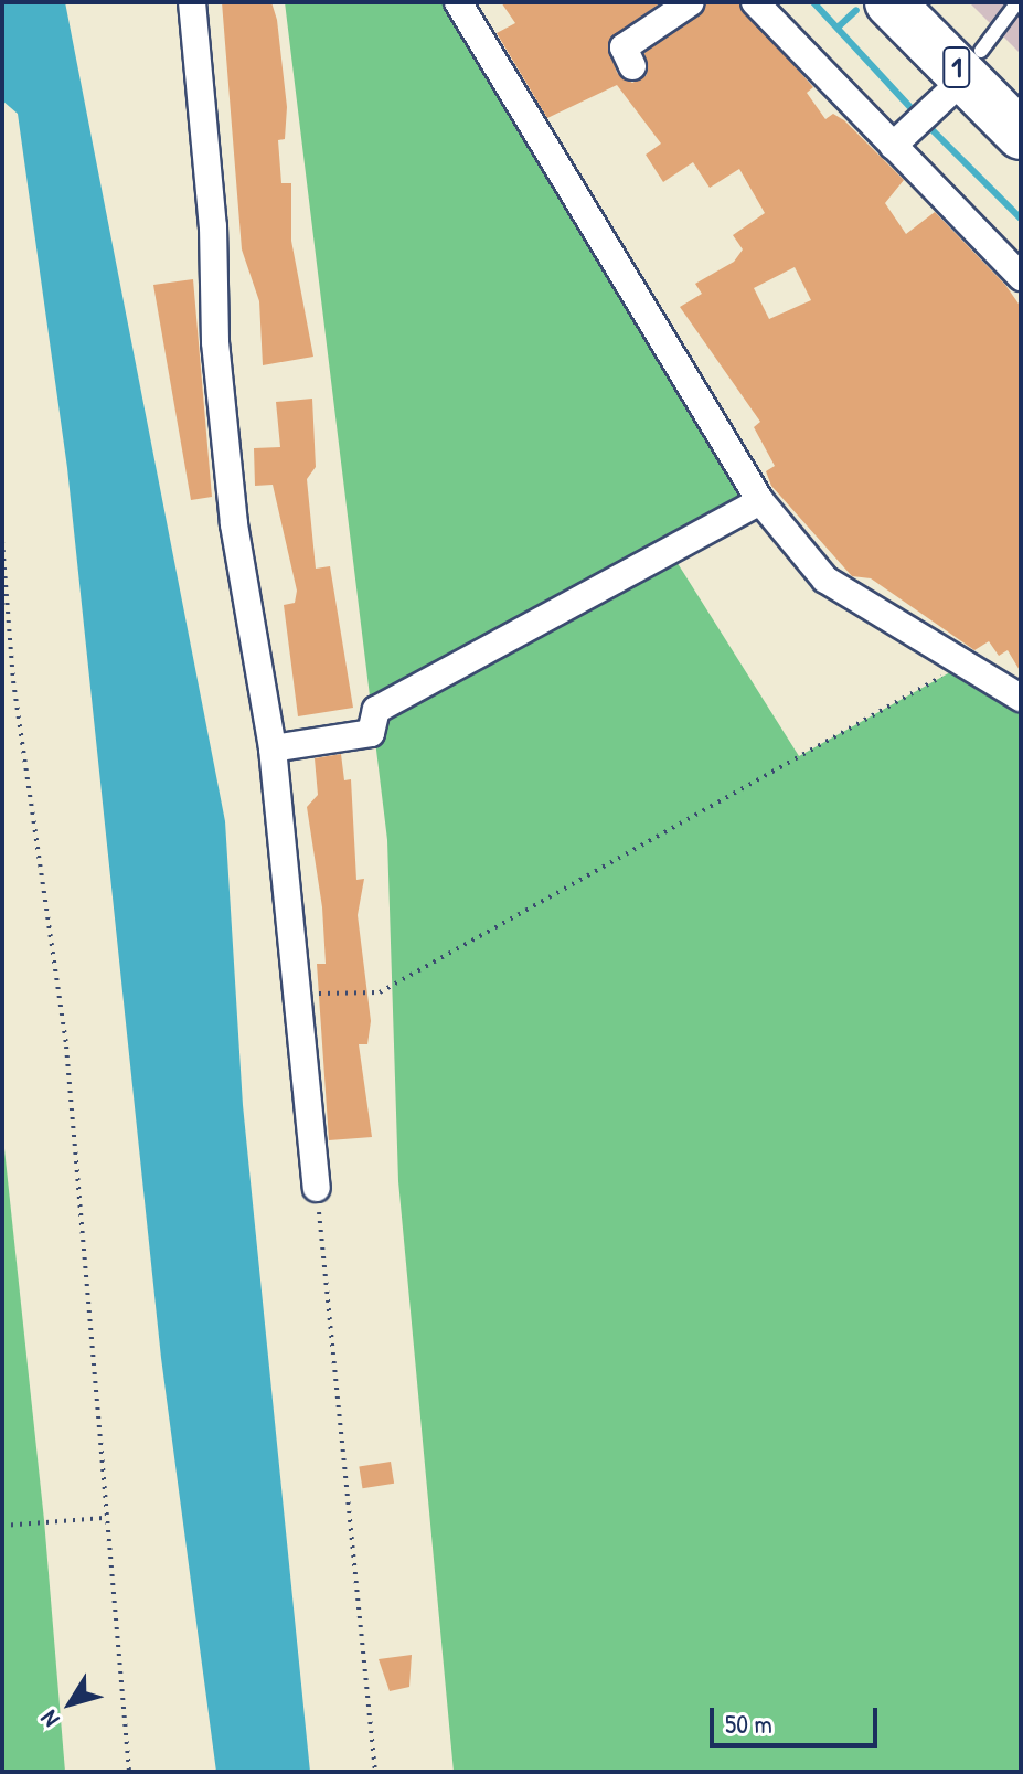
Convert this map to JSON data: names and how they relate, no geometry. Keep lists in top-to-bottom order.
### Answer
{
  "streets": {
    "highway": ["1"]
  },
  "scale_bar": "50 m",
  "north": "bottom left"
}
